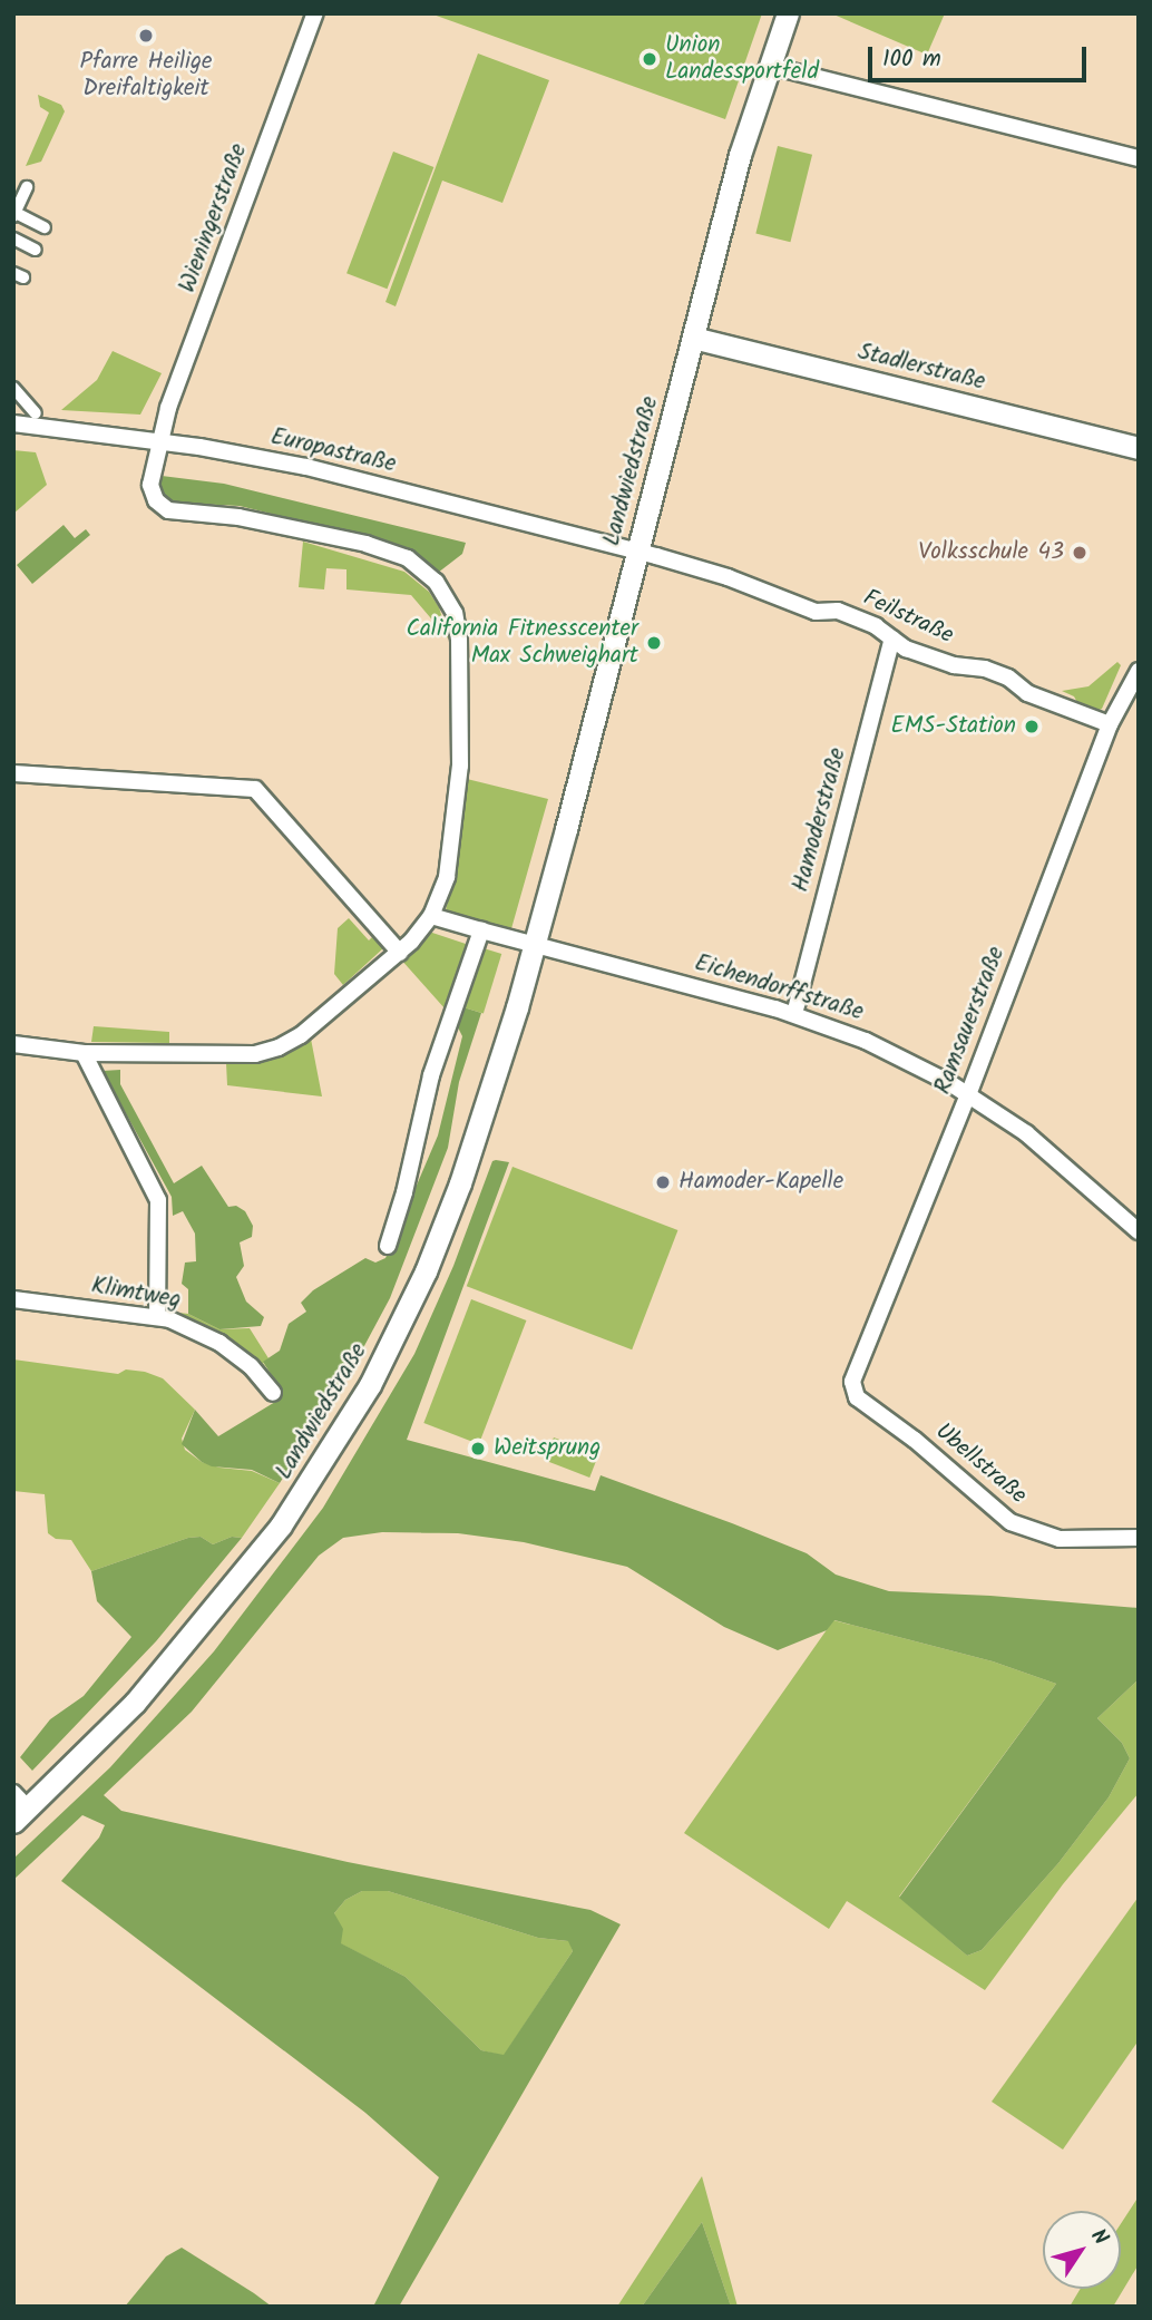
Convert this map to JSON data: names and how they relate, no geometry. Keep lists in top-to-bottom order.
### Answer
{
  "streets": {
    "main road": ["Stadlerstraße", "Landwiedstraße"],
    "street": [
      "Wieningerstraße",
      "Europastraße",
      "Feilstraße",
      "Hamoderstraße",
      "Eichendorffstraße",
      "Ramsauerstraße",
      "Klimtweg",
      "Ubellstraße"
    ]
  },
  "crossings": [
    ["Wieningerstraße", "Europastraße"],
    ["Stadlerstraße", "Landwiedstraße"],
    ["Europastraße", "Landwiedstraße"],
    ["Europastraße", "Feilstraße"],
    ["Landwiedstraße", "Feilstraße"],
    ["Landwiedstraße", "Eichendorffstraße"],
    ["Feilstraße", "Hamoderstraße"],
    ["Feilstraße", "Ramsauerstraße"],
    ["Hamoderstraße", "Eichendorffstraße"],
    ["Eichendorffstraße", "Ramsauerstraße"],
    ["Ramsauerstraße", "Ubellstraße"]
  ],
  "places": [
    "Pfarre Heilige Dreifaltigkeit",
    "Union Landessportfeld",
    "Volksschule 43",
    "California Fitnesscenter Max Schweighart",
    "EMS-Station",
    "Hamoder-Kapelle",
    "Weitsprung"
  ],
  "scale_bar": "100 m",
  "north": "top right"
}
